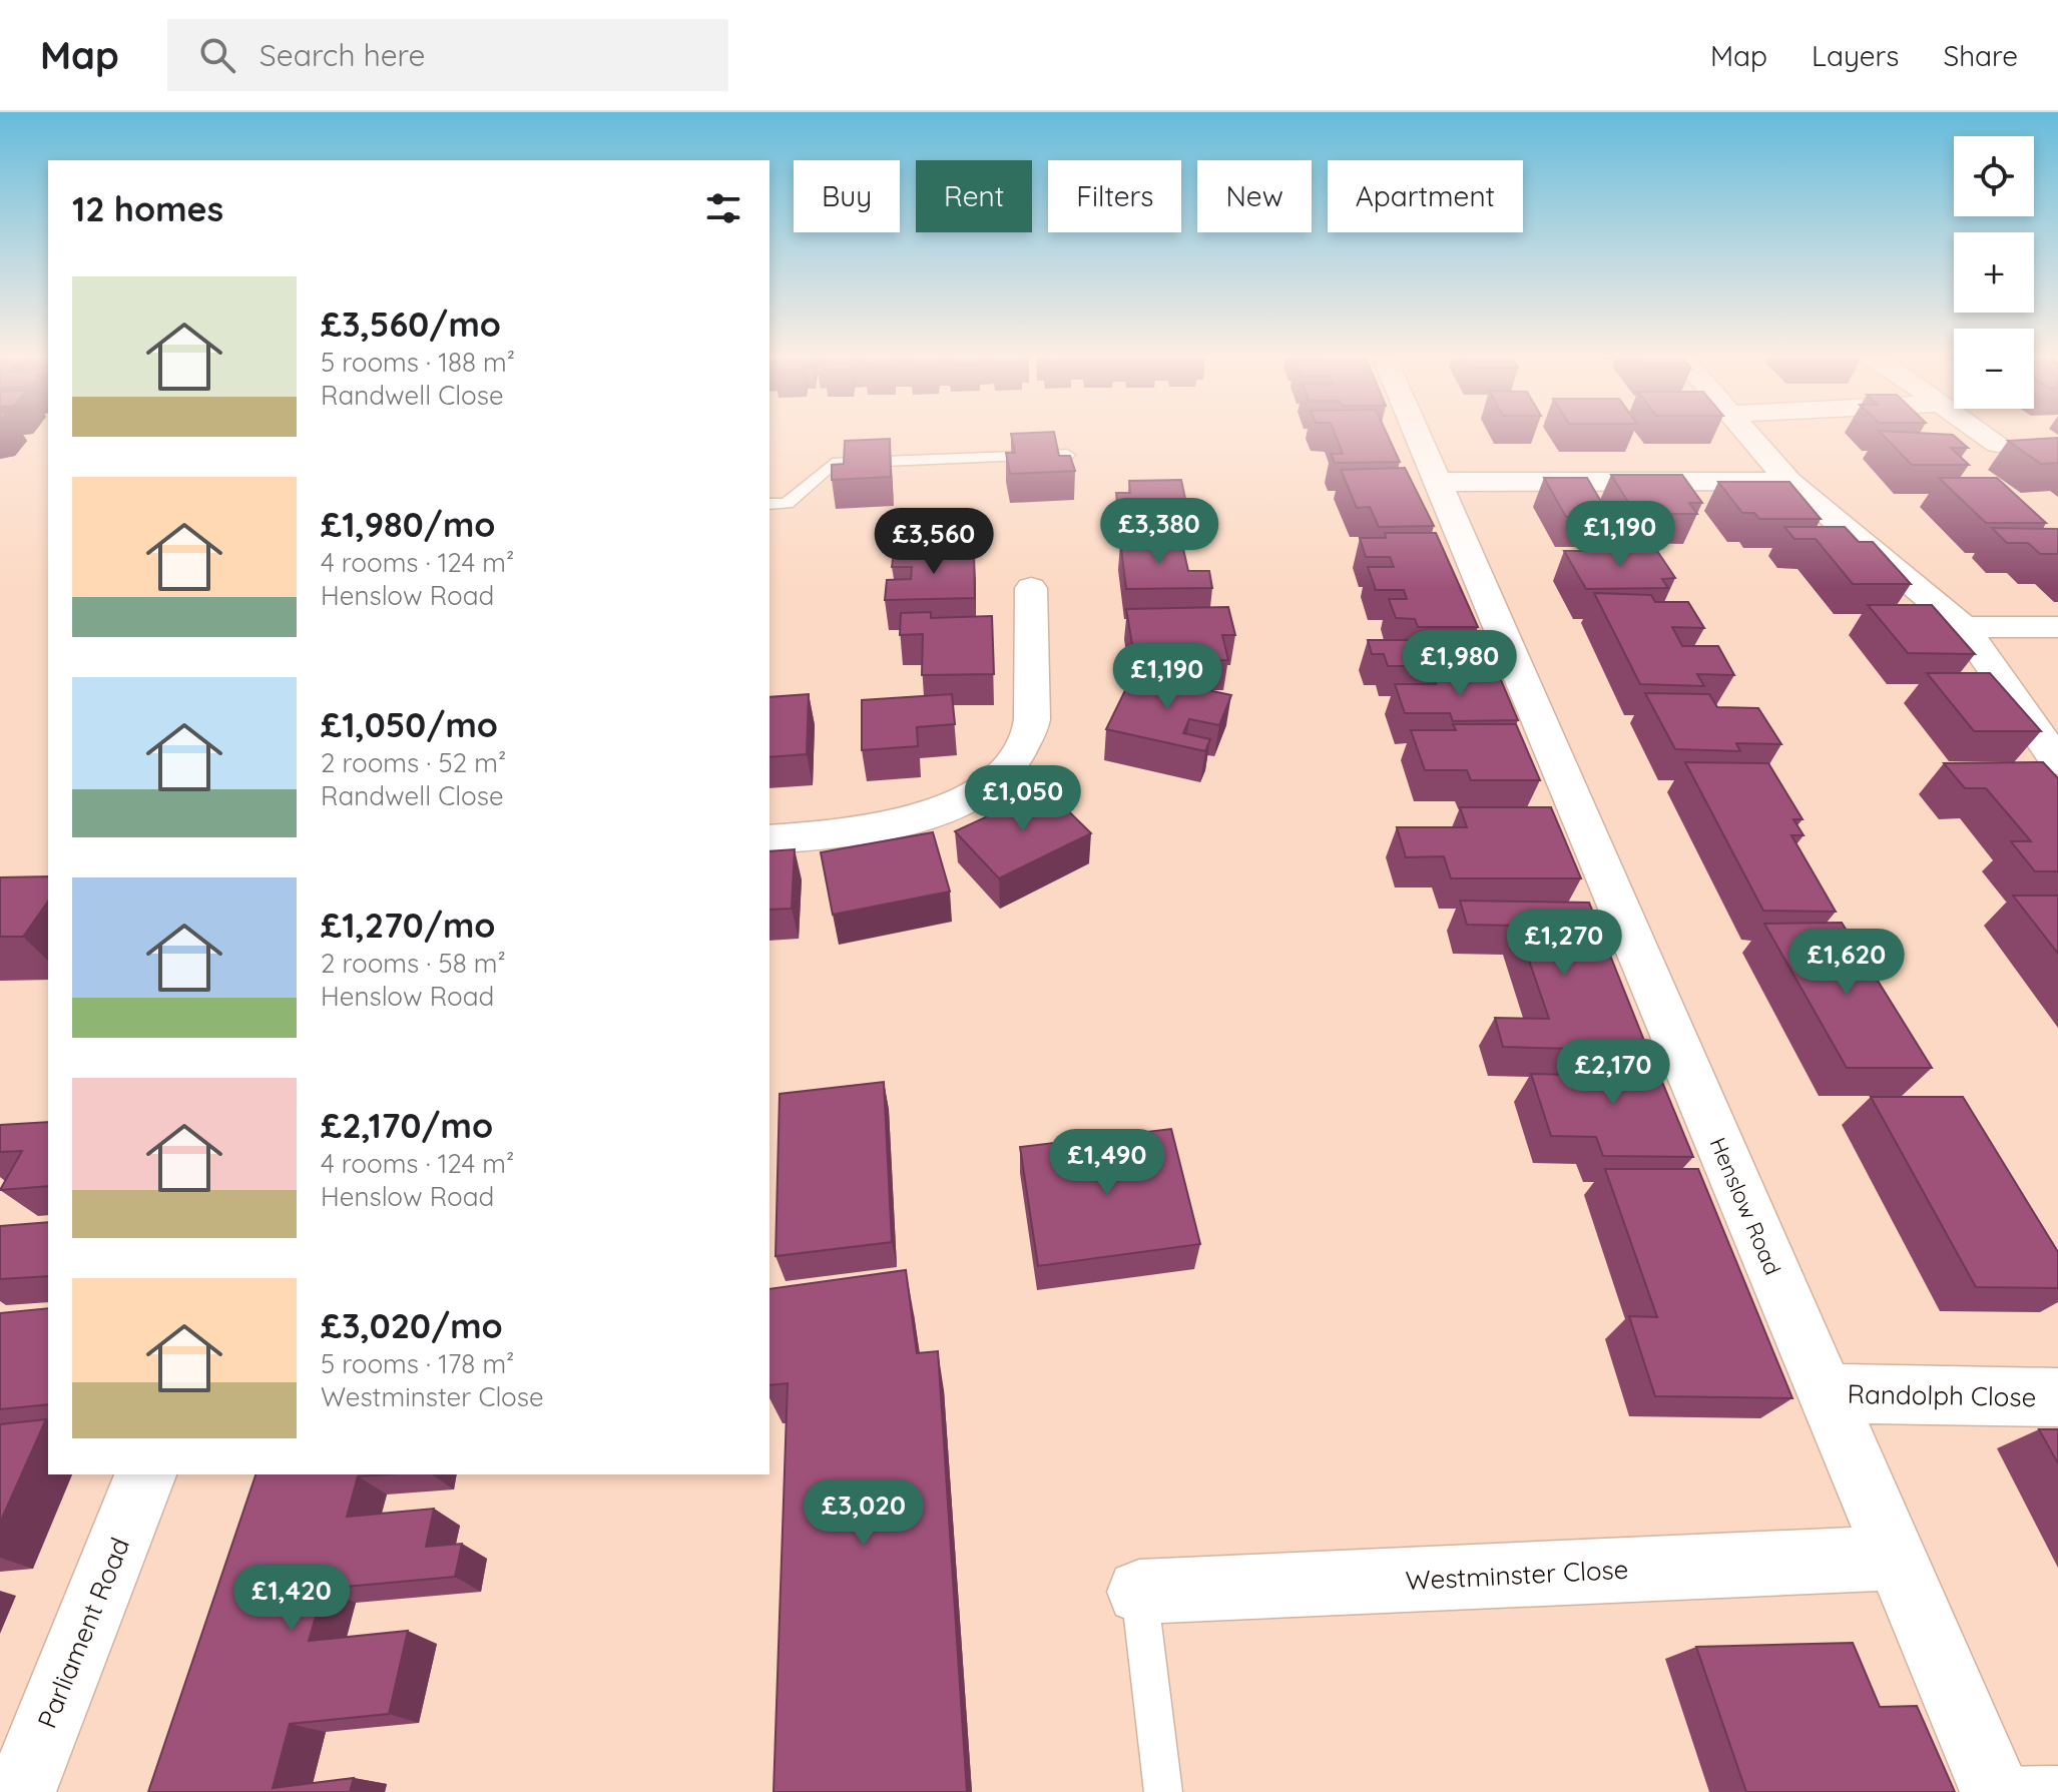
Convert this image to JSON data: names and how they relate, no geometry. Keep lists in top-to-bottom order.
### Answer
{
  "streets": {
    "street": [
      "Henslow Road",
      "Randolph Close",
      "Westminster Close",
      "Parliament Road"
    ]
  },
  "crossings": [
    ["Henslow Road", "Randolph Close"],
    ["Henslow Road", "Westminster Close"]
  ],
  "page": {
    "header": "Map",
    "search": "Search here",
    "nav": ["Map", "Layers", "Share"],
    "map_buttons": ["+", "−"],
    "chip": [
      "Buy",
      "Rent",
      "Filters",
      "New",
      "Apartment"
    ],
    "heading": "12 homes",
    "list": [
      {
        "name": "£3,560/mo",
        "note": "5 rooms · 188 m² · Randwell Close"
      },
      {
        "name": "£1,980/mo",
        "note": "4 rooms · 124 m² · Henslow Road"
      },
      {
        "name": "£1,050/mo",
        "note": "2 rooms · 52 m² · Randwell Close"
      },
      {
        "name": "£1,270/mo",
        "note": "2 rooms · 58 m² · Henslow Road"
      },
      {
        "name": "£2,170/mo",
        "note": "4 rooms · 124 m² · Henslow Road"
      },
      {
        "name": "£3,020/mo",
        "note": "5 rooms · 178 m² · Westminster Close"
      }
    ],
    "price": [
      "£3,380",
      "£1,190",
      "£3,560",
      "£1,980",
      "£1,190",
      "£1,050",
      "£1,270",
      "£1,620",
      "£2,170",
      "£1,490",
      "£3,020",
      "£1,420"
    ]
  }
}
